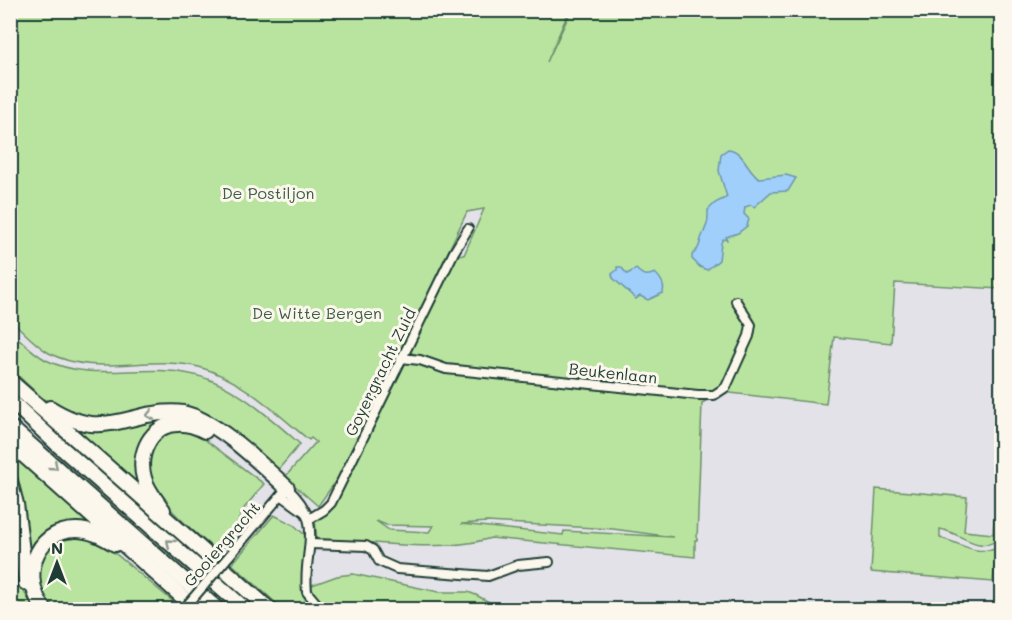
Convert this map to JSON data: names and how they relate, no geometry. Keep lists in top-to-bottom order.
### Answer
{
  "streets": {
    "street": ["Goyergracht Zuid", "Beukenlaan", "Gooiergracht"]
  },
  "crossings": [
    ["Goyergracht Zuid", "Beukenlaan"]
  ],
  "parks": ["De Postiljon", "De Witte Bergen"],
  "north": "top"
}
